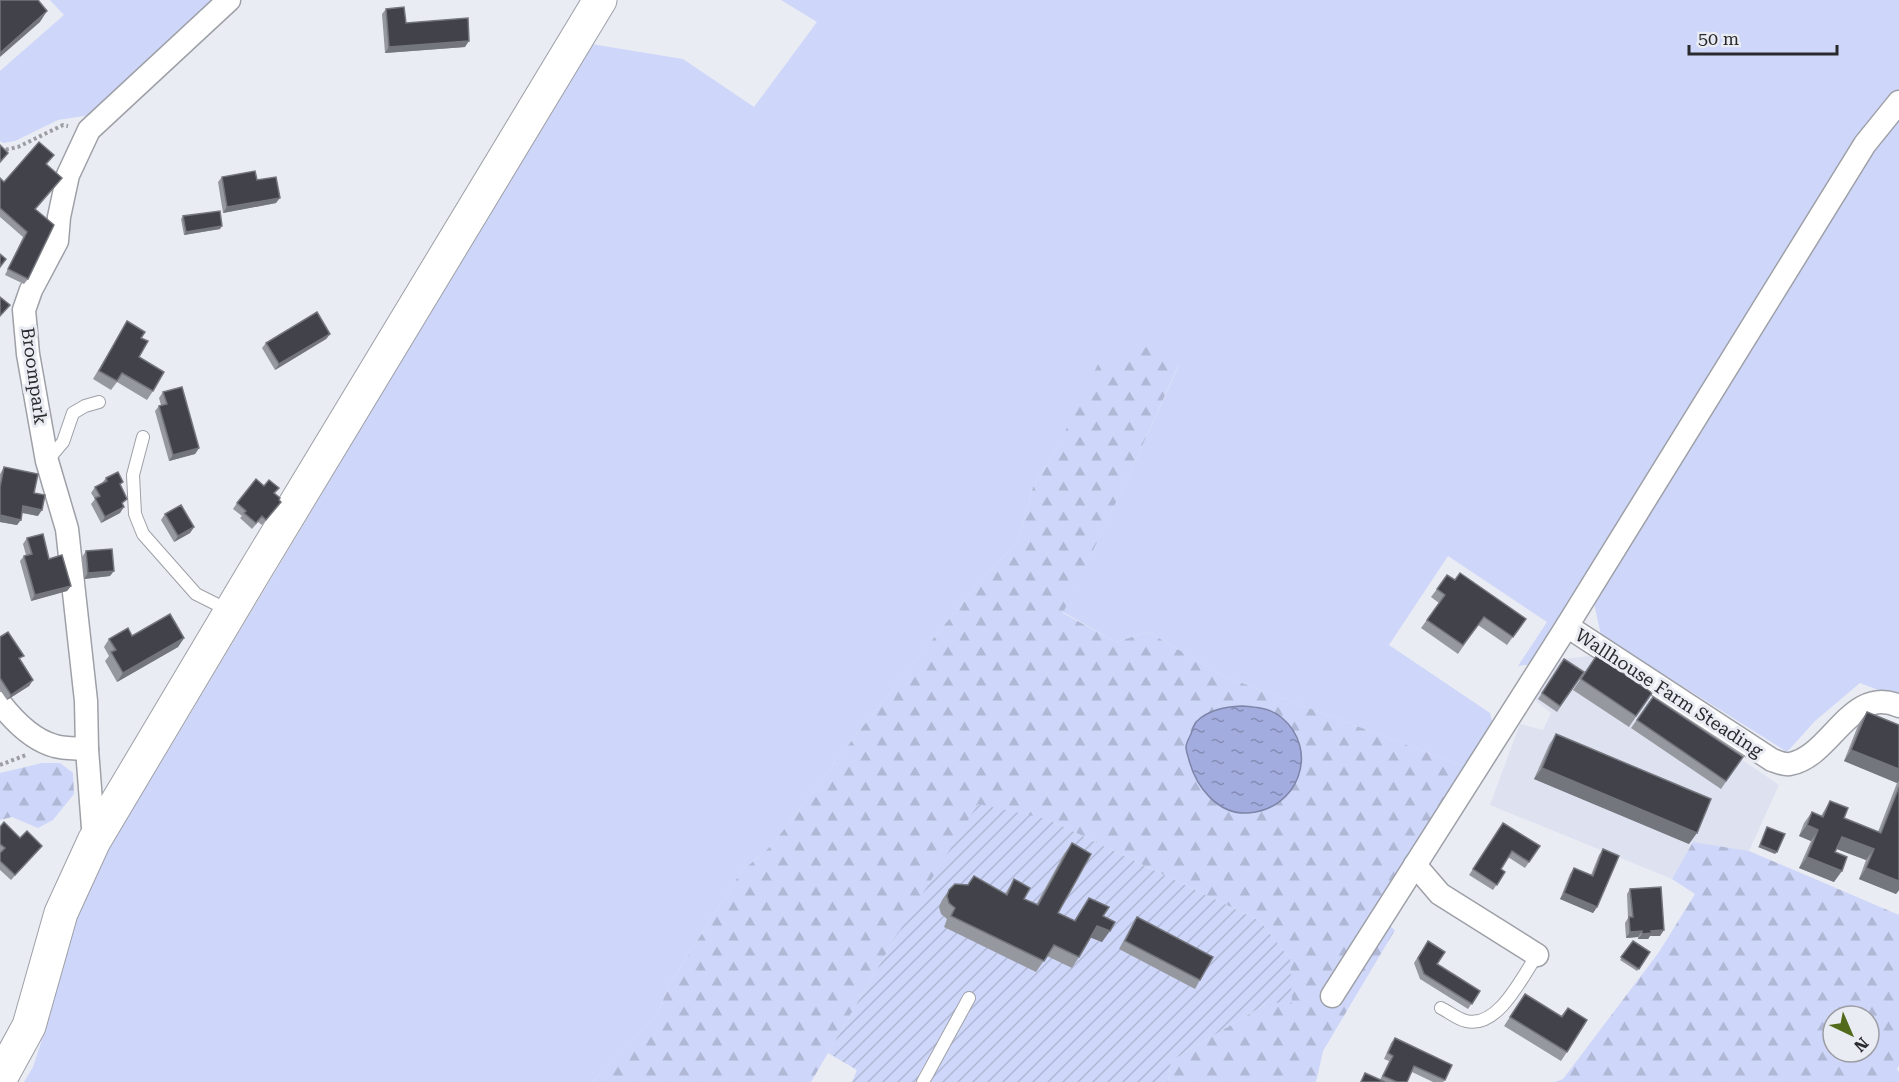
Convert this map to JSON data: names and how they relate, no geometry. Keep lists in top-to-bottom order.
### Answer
{
  "streets": {
    "street": ["Broompark", "Wallhouse Farm Steading"]
  },
  "scale_bar": "50 m",
  "north": "bottom right"
}
